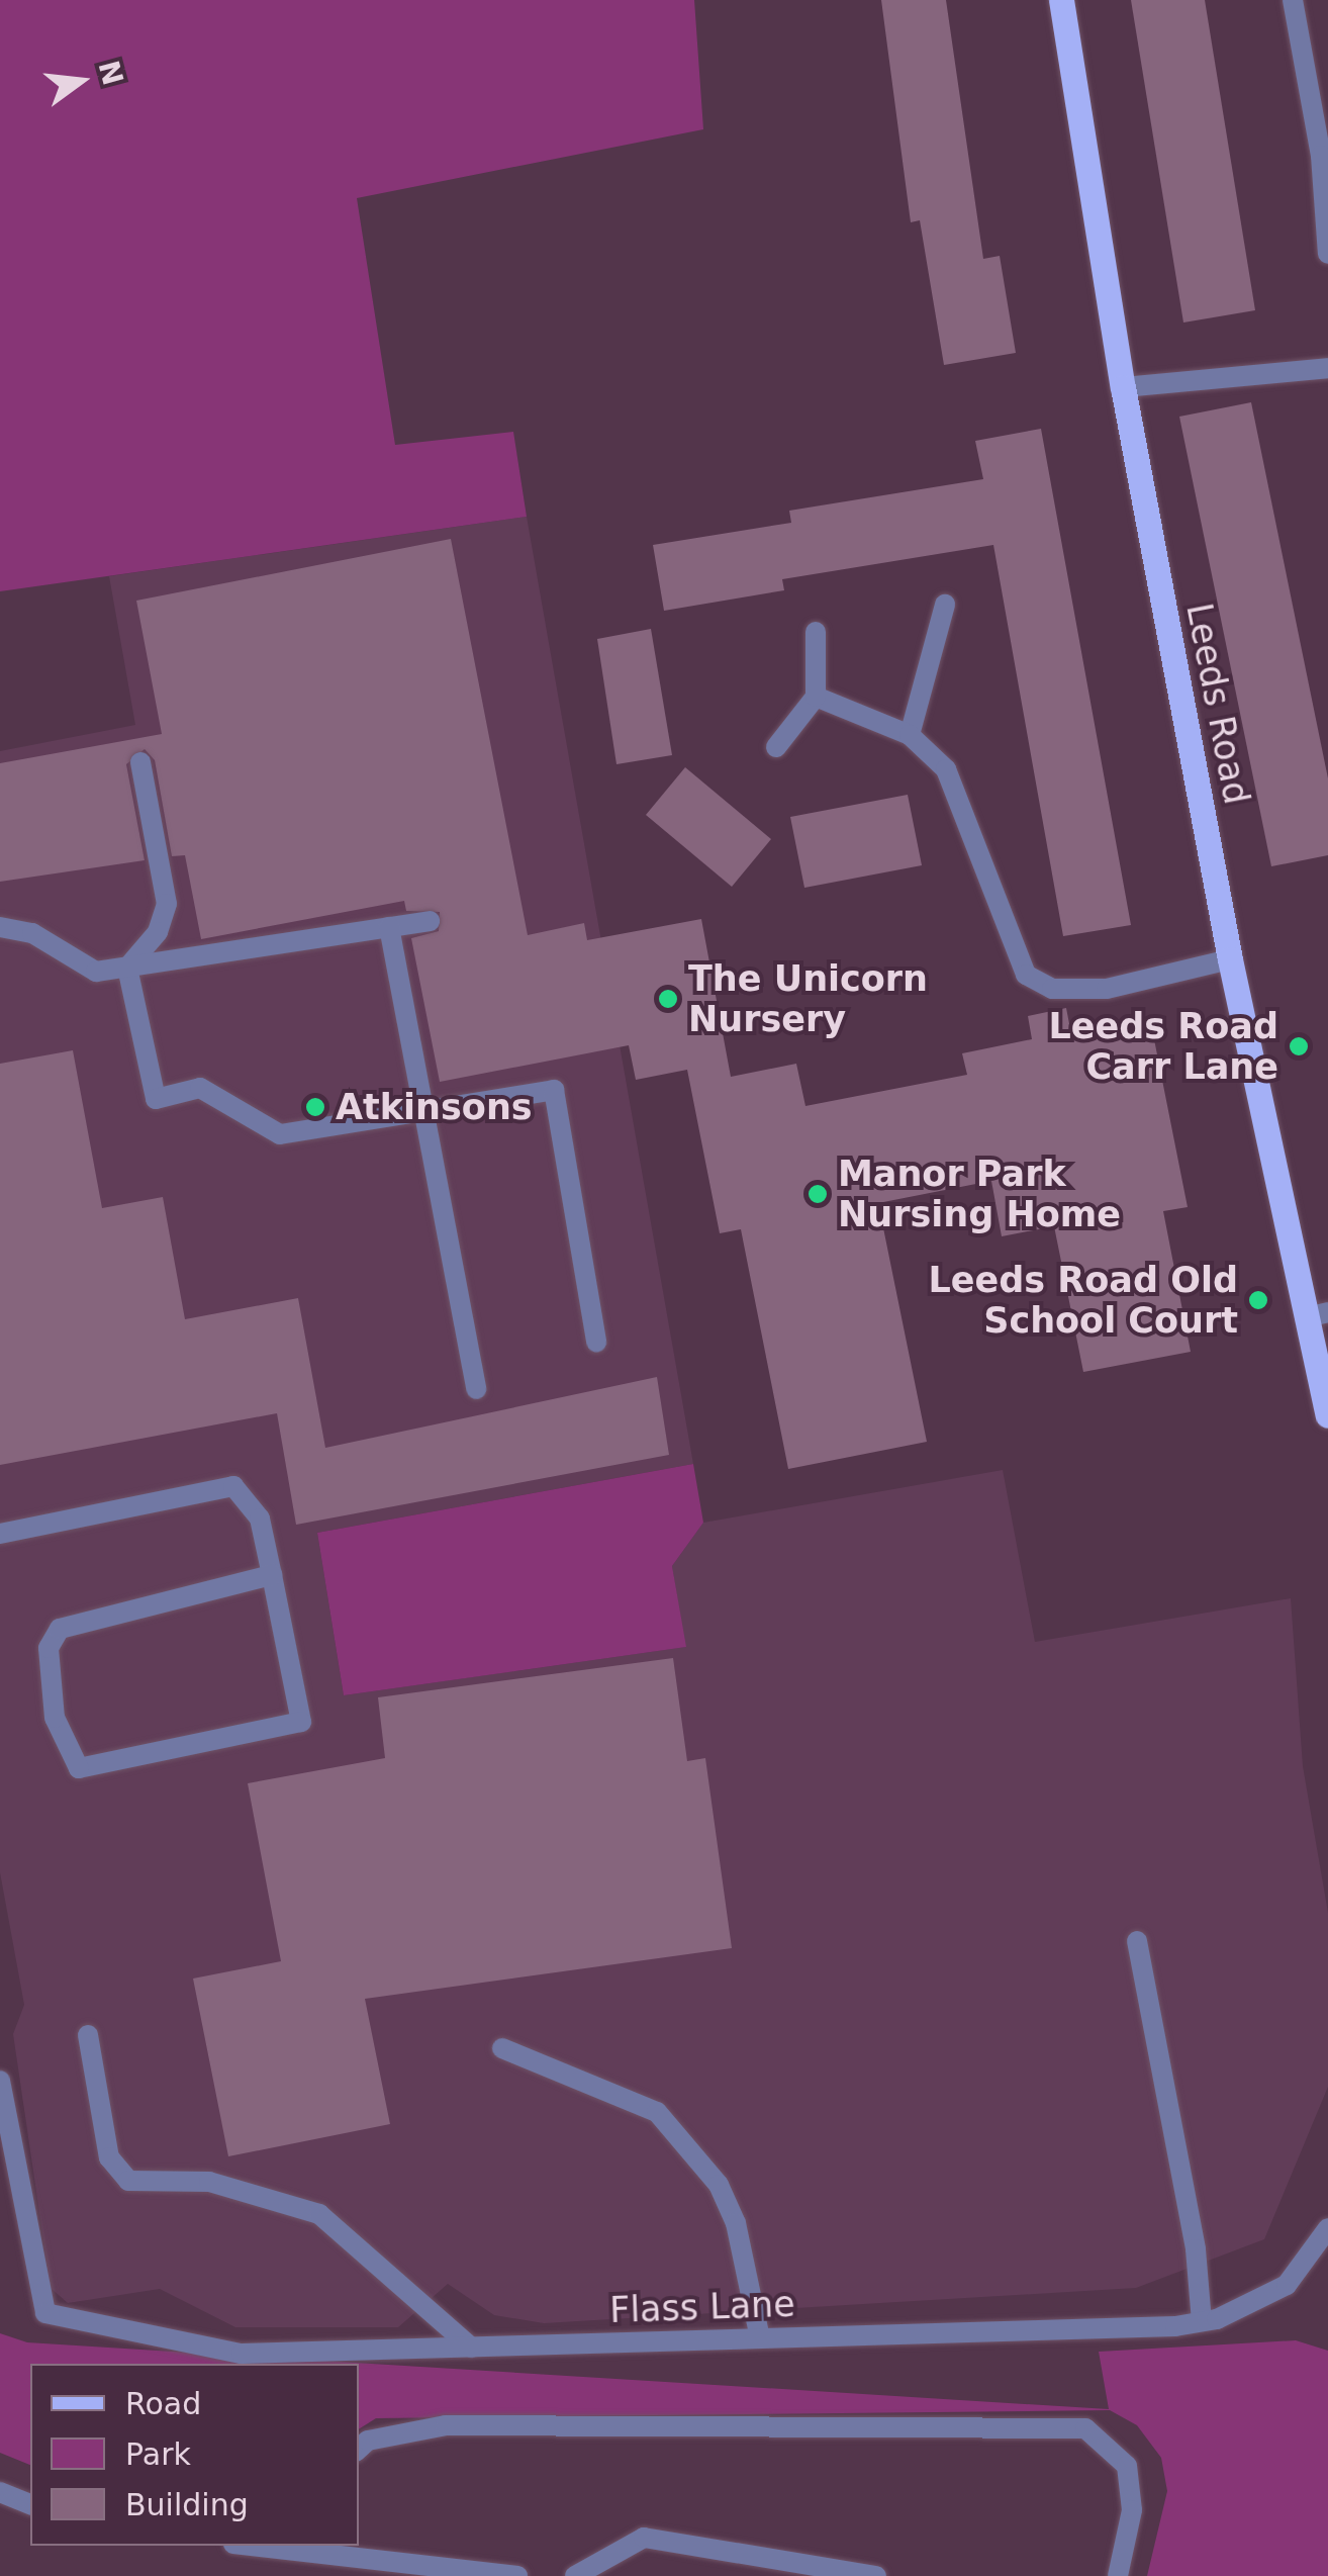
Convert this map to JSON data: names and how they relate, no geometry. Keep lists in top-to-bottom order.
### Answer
{
  "streets": {
    "main road": ["Leeds Road"],
    "street": ["Flass Lane"]
  },
  "places": [
    "The Unicorn Nursery",
    "Leeds Road Carr Lane",
    "Atkinsons",
    "Manor Park Nursing Home",
    "Leeds Road Old School Court"
  ],
  "legend": ["Road", "Park", "Building"],
  "north": "right"
}
